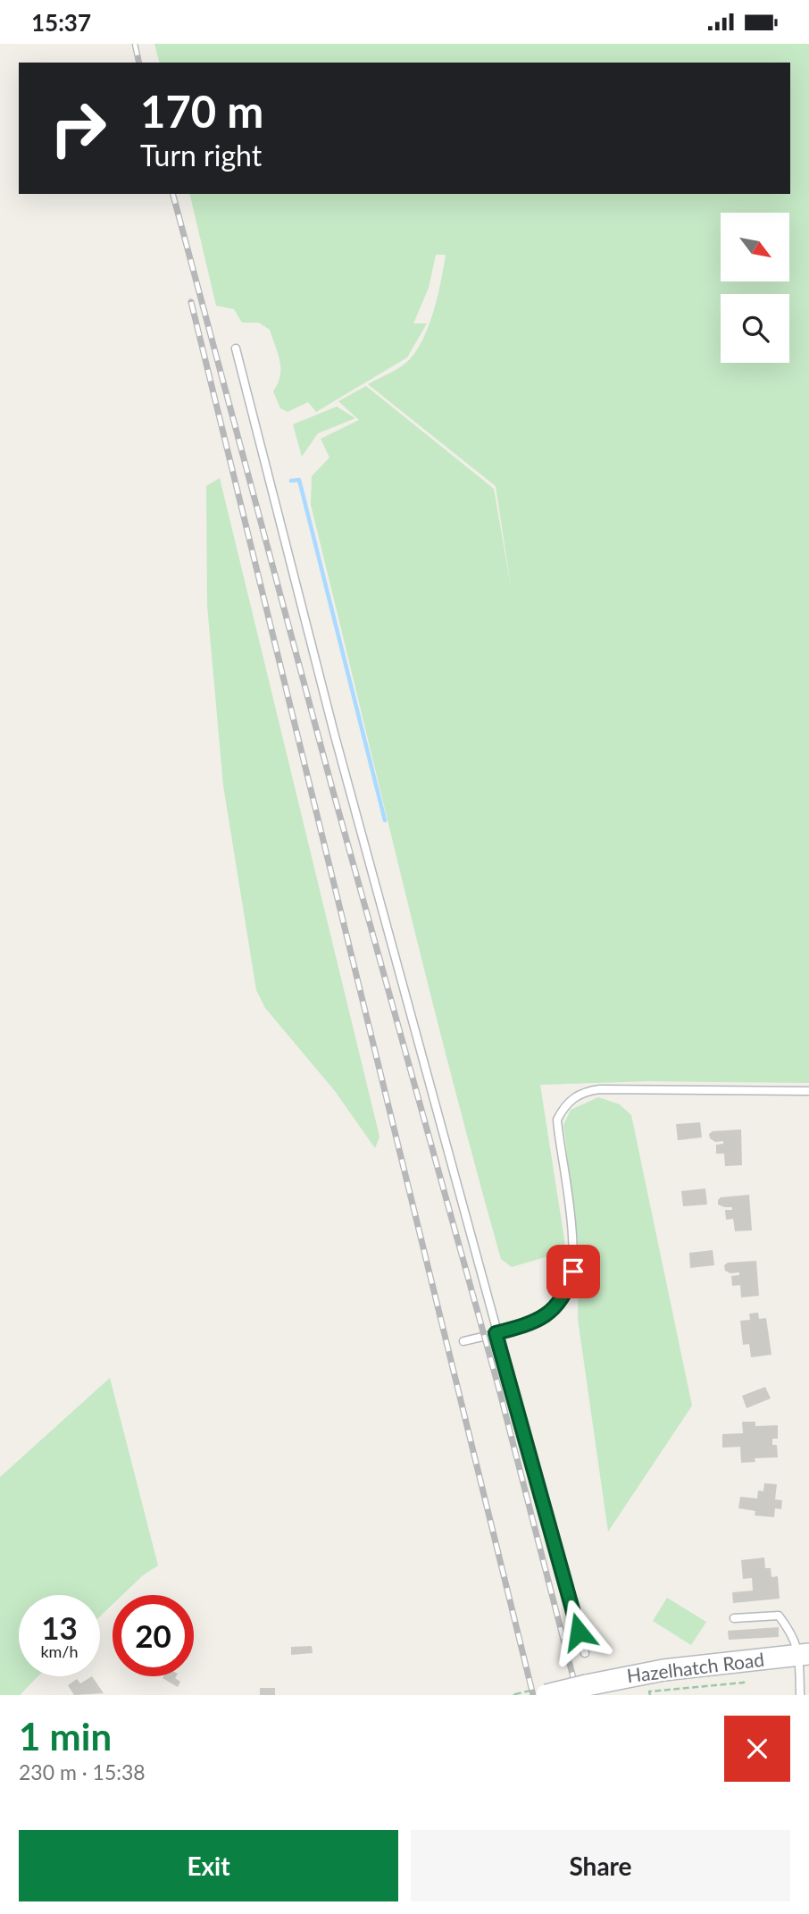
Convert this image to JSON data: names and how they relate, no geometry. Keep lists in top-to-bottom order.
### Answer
{
  "streets": {
    "main road": ["Hazelhatch Road"]
  },
  "north": "bottom right",
  "page": {
    "status": "15:37",
    "turn": ["170 m", "Turn right"],
    "speed": "13 km/h",
    "limit": "20",
    "heading": ["1 min", "230 m · 15:38"],
    "buttons": ["Exit", "Share"]
  }
}
